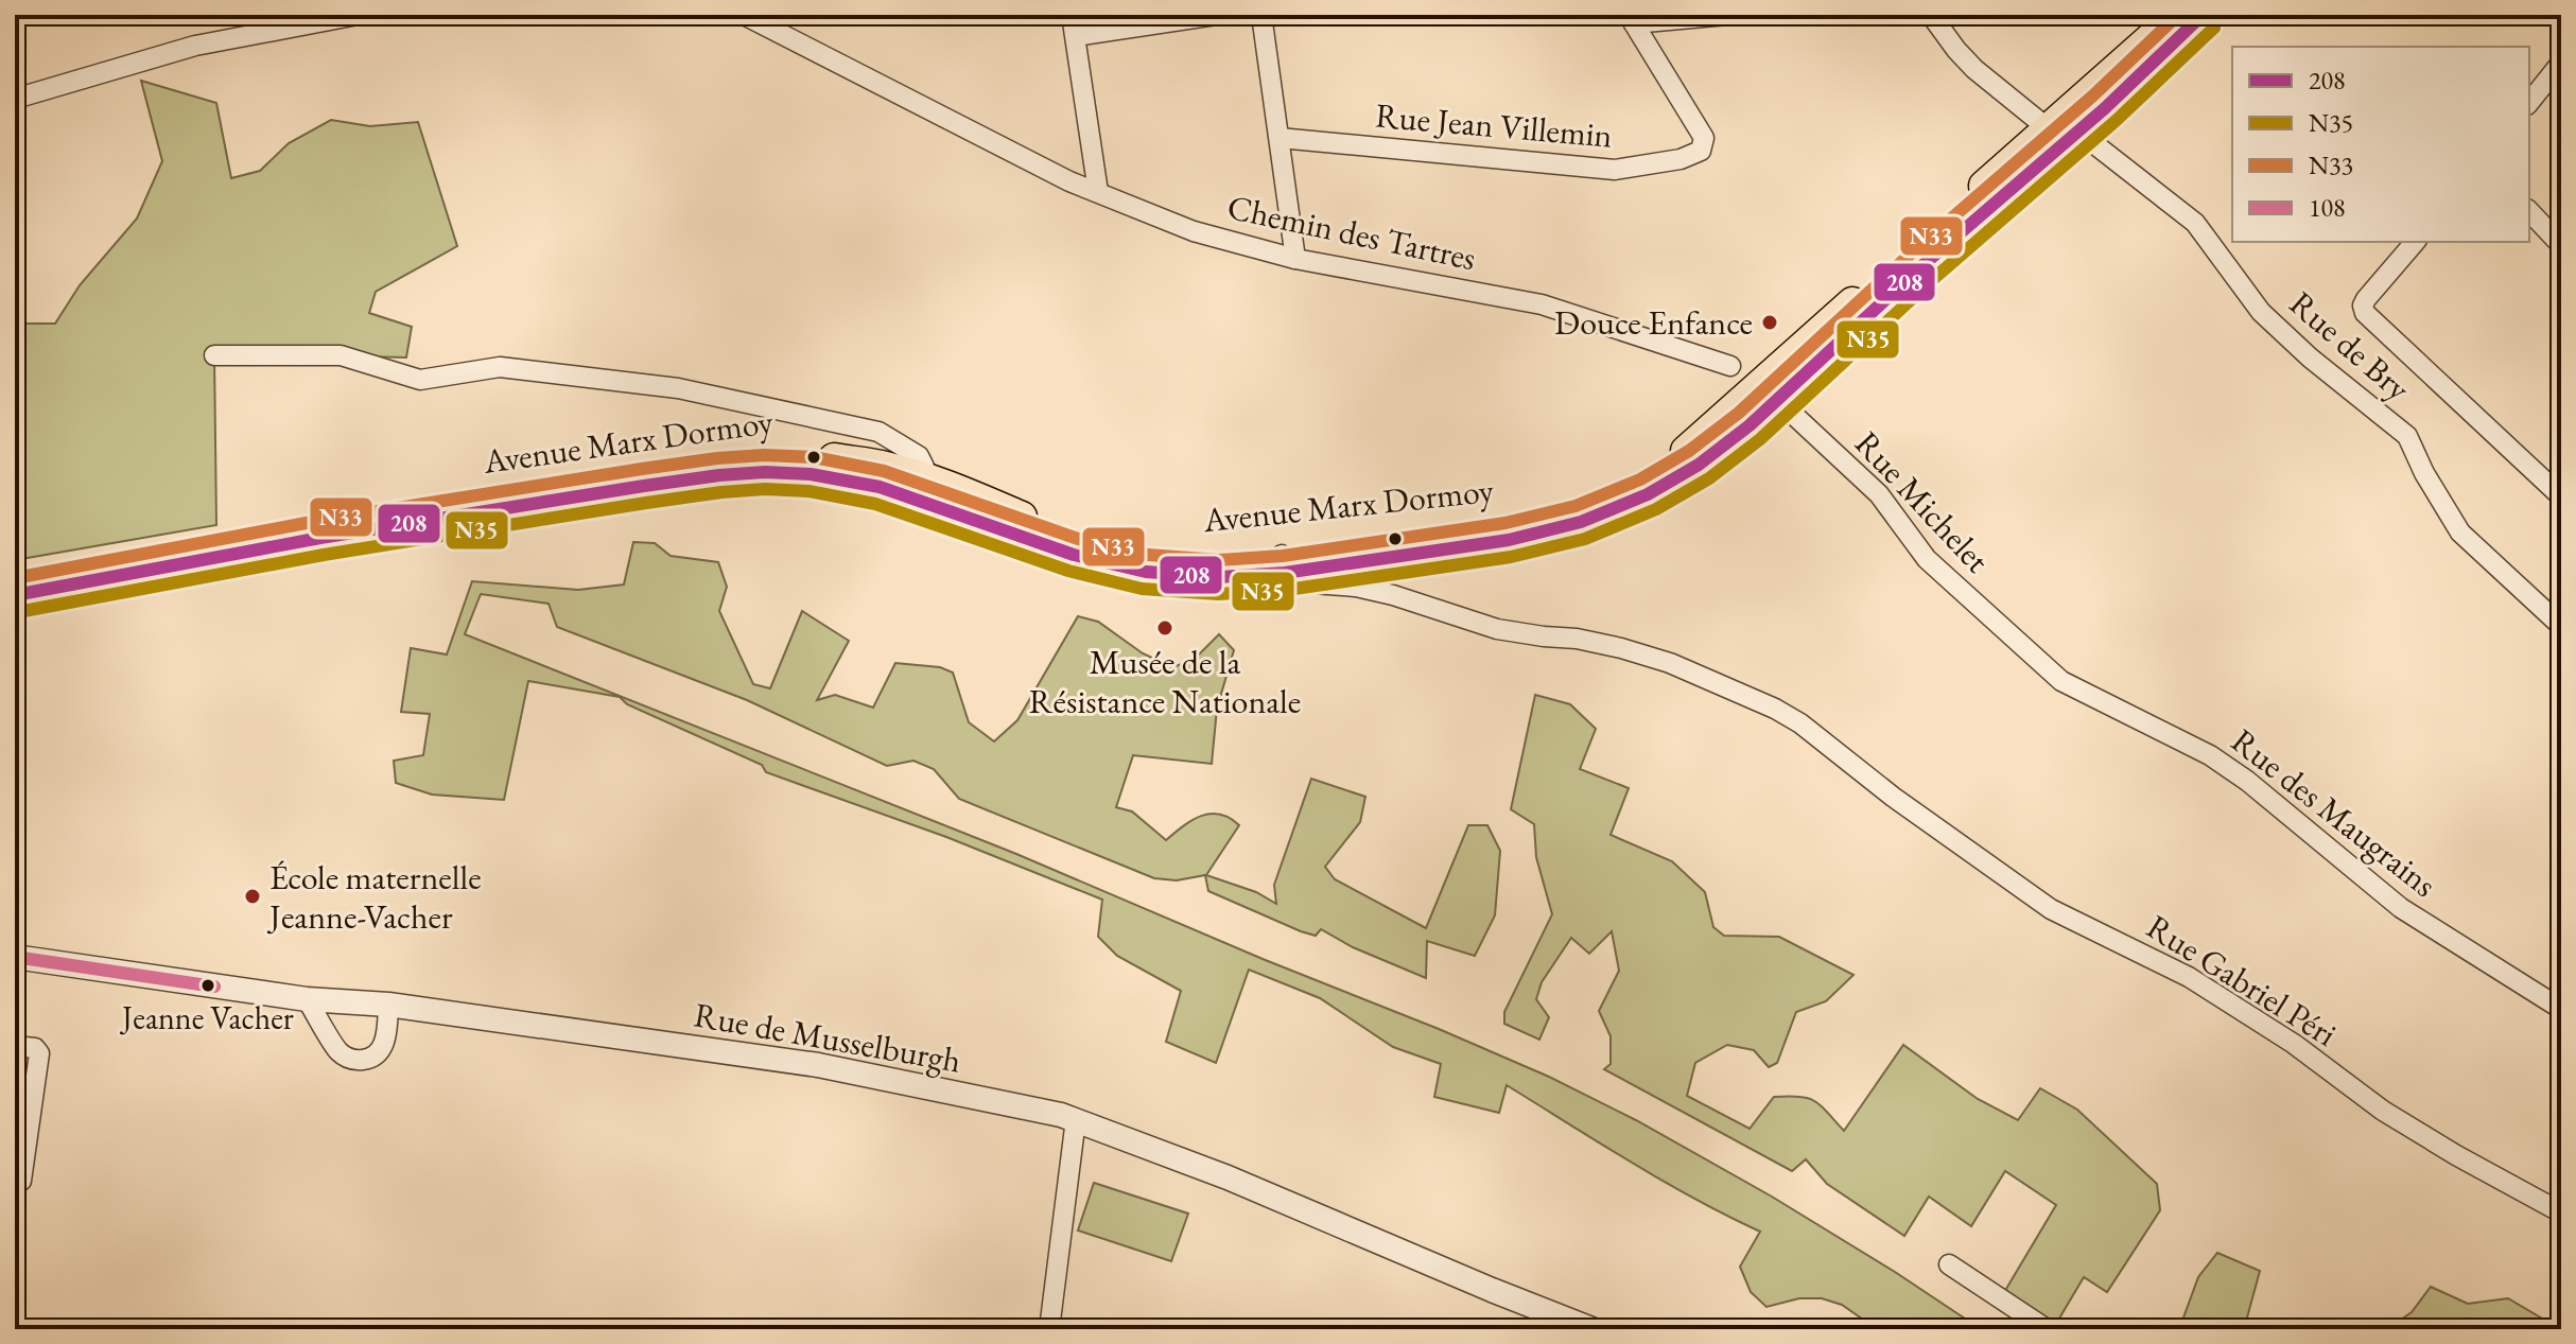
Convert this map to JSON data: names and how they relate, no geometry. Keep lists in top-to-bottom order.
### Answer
{
  "streets": {
    "main road": ["Avenue Marx Dormoy"],
    "street": [
      "Rue Jean Villemin",
      "Chemin des Tartres",
      "Rue de Bry",
      "Rue Michelet",
      "Rue des Maugrains",
      "Rue Gabriel Péri",
      "Rue de Musselburgh"
    ]
  },
  "crossings": [
    ["Rue de Bry", "Avenue Marx Dormoy"],
    ["Avenue Marx Dormoy", "Rue Michelet"],
    ["Avenue Marx Dormoy", "Rue Gabriel Péri"],
    ["Rue Michelet", "Rue des Maugrains"]
  ],
  "places": [
    "Douce Enfance",
    "Musée de la Résistance Nationale",
    "École maternelle Jeanne-Vacher",
    "Jeanne Vacher"
  ],
  "lines": [
    "transit line 208",
    "transit line N33",
    "transit line N35",
    "transit line 108"
  ],
  "legend": [
    "208",
    "N35",
    "N33",
    "108"
  ]
}
